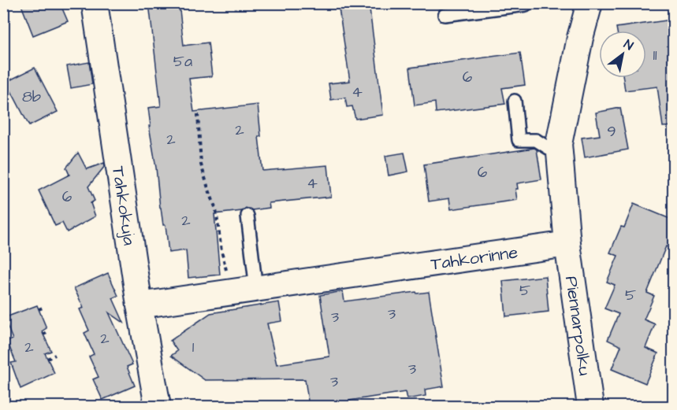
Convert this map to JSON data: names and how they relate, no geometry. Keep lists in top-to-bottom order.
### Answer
{
  "streets": {
    "street": ["Tahkokuja", "Tahkorinne", "Piennarpolku"]
  },
  "crossings": [
    ["Tahkokuja", "Tahkorinne"],
    ["Tahkorinne", "Piennarpolku"]
  ],
  "house_numbers": [
    "11",
    "5a",
    "6",
    "4",
    "8b",
    "2",
    "9",
    "2",
    "6",
    "4",
    "6",
    "2",
    "5",
    "5",
    "3",
    "3",
    "2",
    "2",
    "1",
    "3",
    "3"
  ],
  "north": "top right"
}
